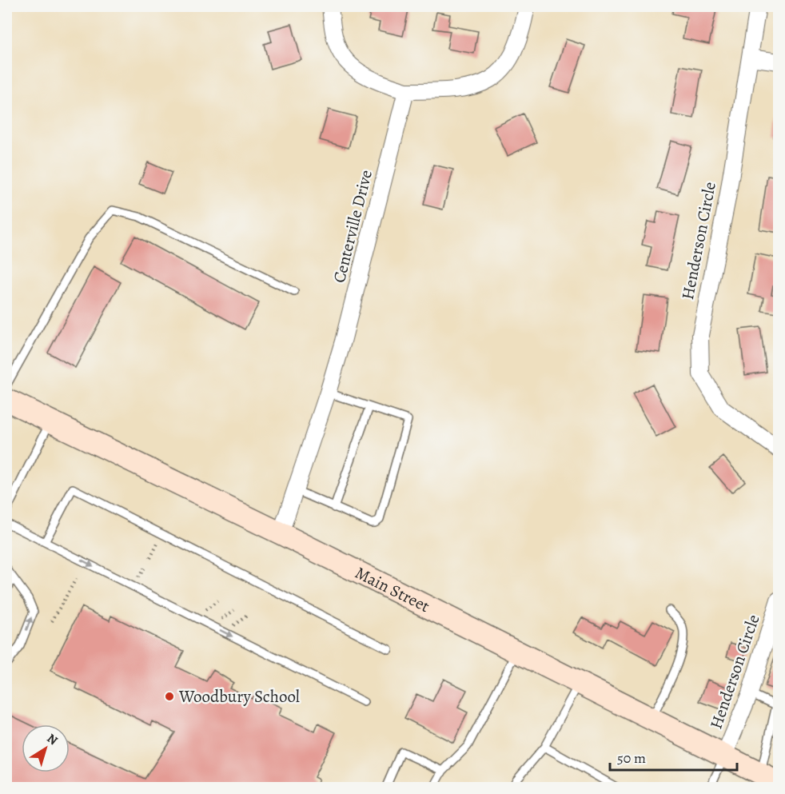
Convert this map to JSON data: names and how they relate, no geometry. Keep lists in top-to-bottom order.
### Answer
{
  "streets": {
    "main road": ["Main Street"],
    "street": ["Centerville Drive", "Henderson Circle"]
  },
  "crossings": [
    ["Centerville Drive", "Main Street"],
    ["Henderson Circle", "Main Street"]
  ],
  "places": ["Woodbury School"],
  "scale_bar": "50 m",
  "north": "top right"
}
